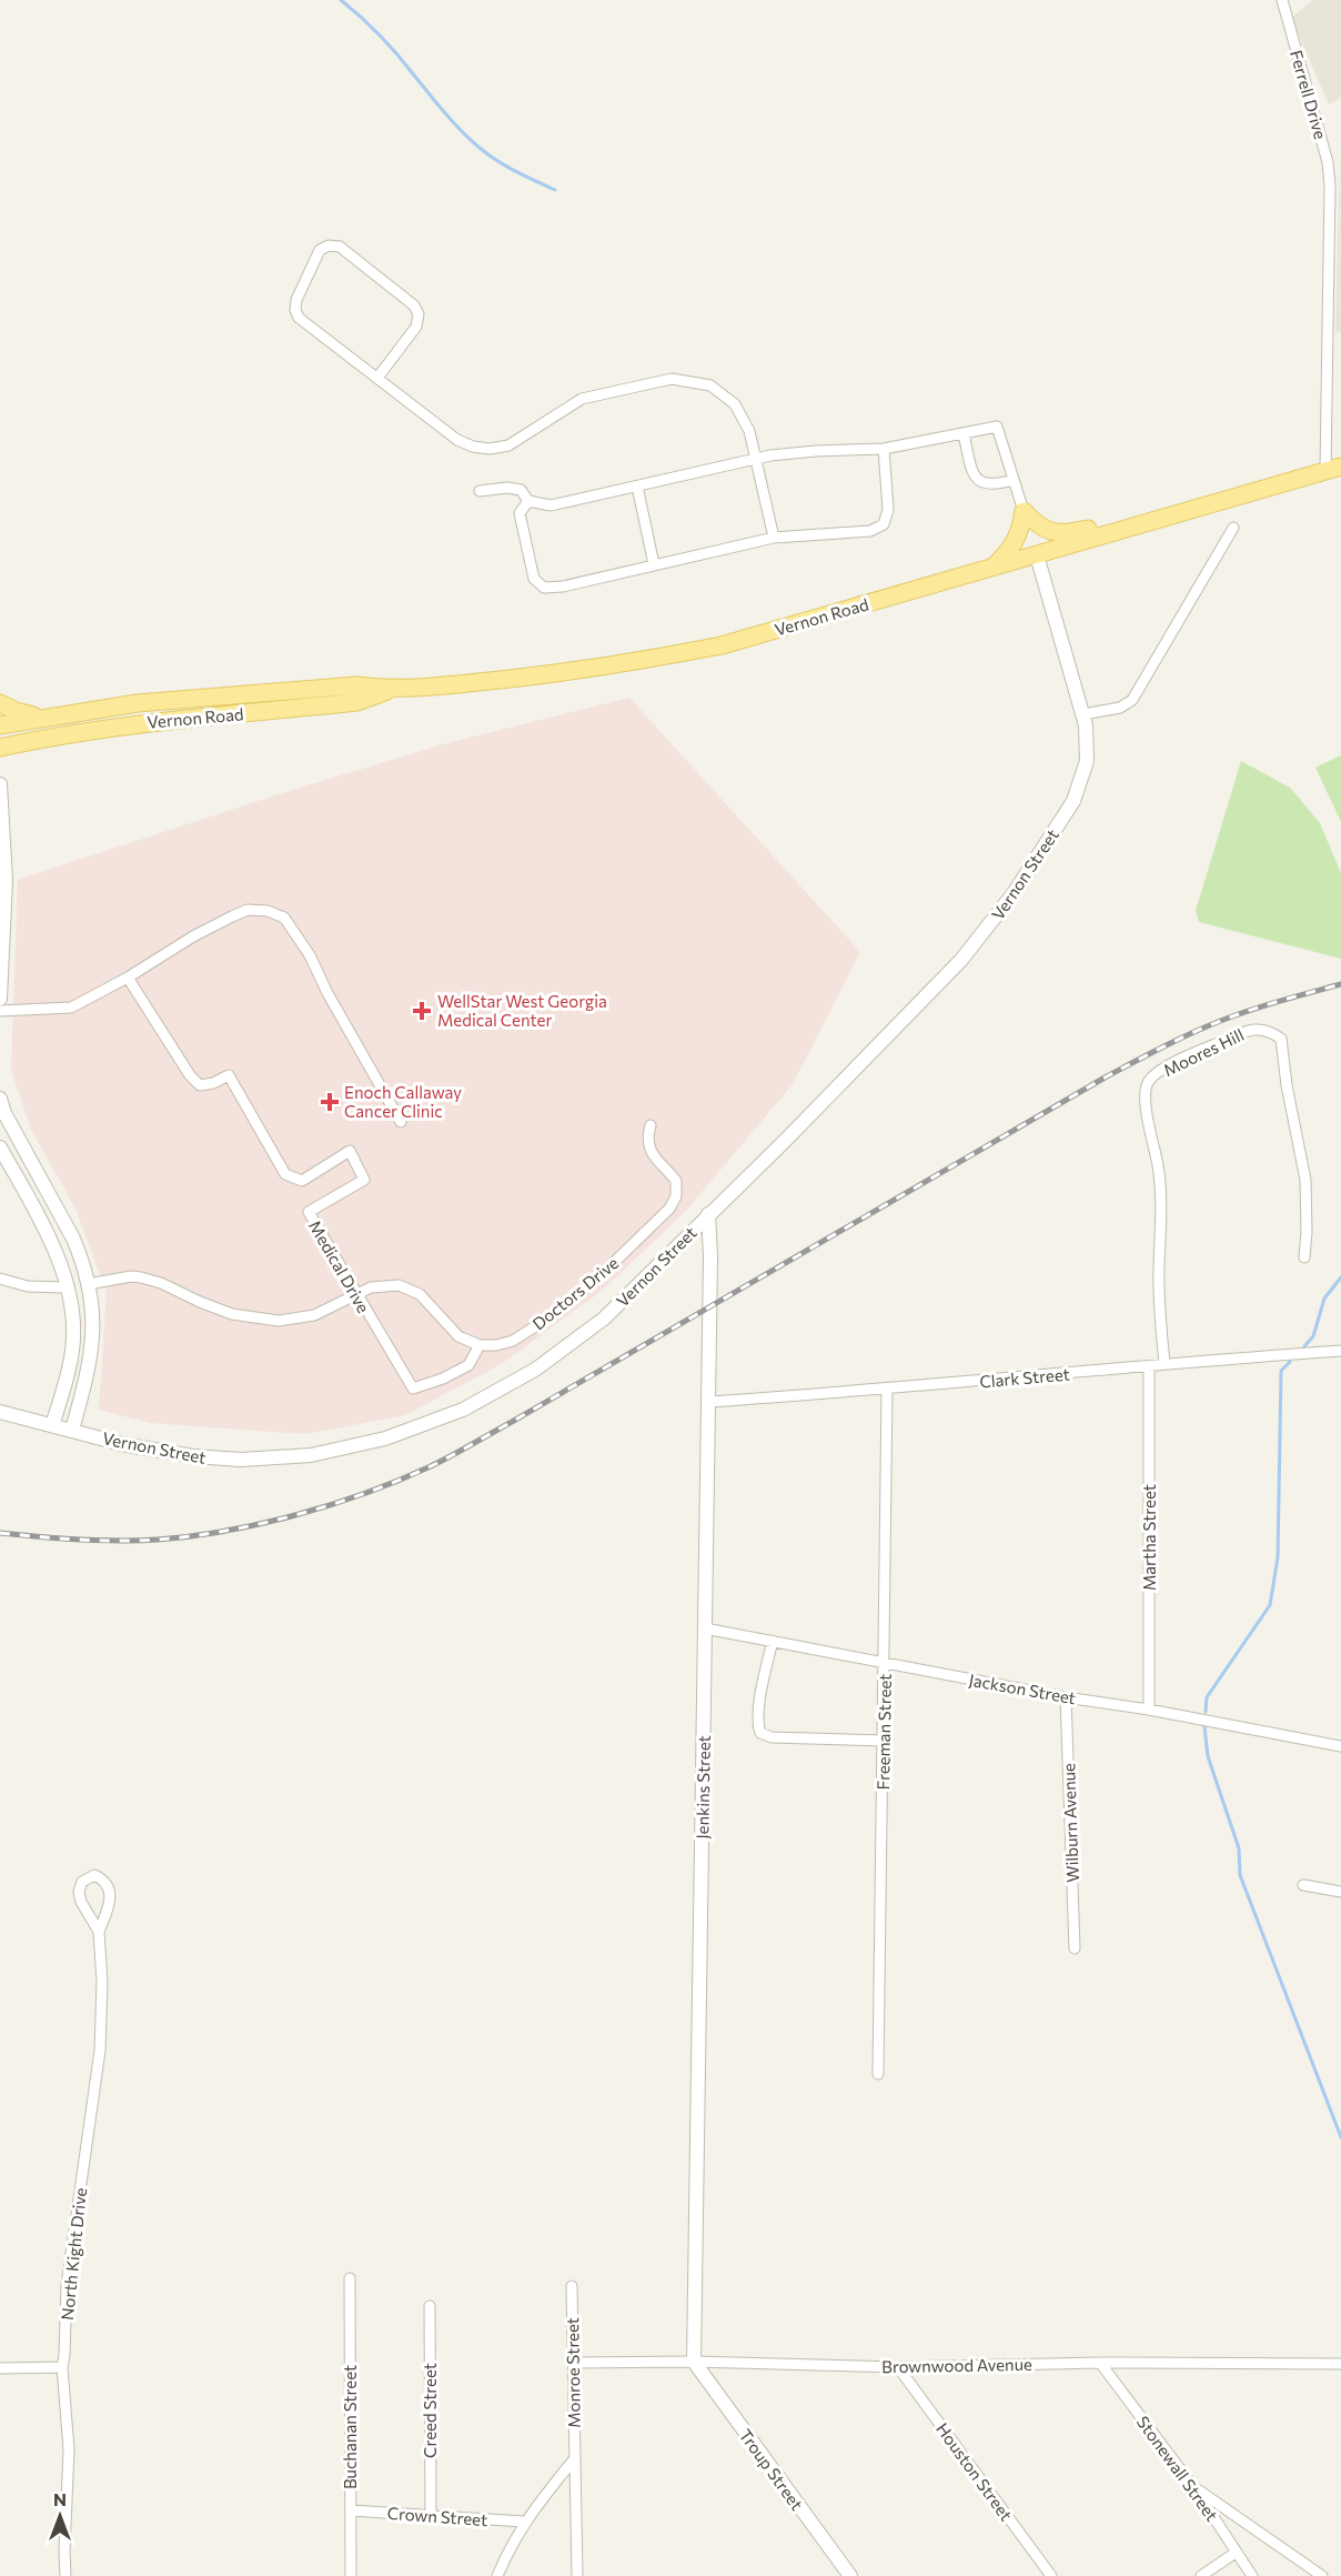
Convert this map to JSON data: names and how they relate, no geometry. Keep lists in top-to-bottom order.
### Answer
{
  "streets": {
    "main road": ["Vernon Road"],
    "street": [
      "Ferrell Drive",
      "Vernon Street",
      "Moores Hill",
      "Medical Drive",
      "Doctors Drive",
      "Clark Street",
      "Martha Street",
      "Jackson Street",
      "Freeman Street",
      "Jenkins Street",
      "Wilburn Avenue",
      "North Kight Drive",
      "Brownwood Avenue",
      "Monroe Street",
      "Creed Street",
      "Buchanan Street",
      "Stonewall Street",
      "Troup Street",
      "Houston Street",
      "Crown Street"
    ]
  },
  "crossings": [
    ["Ferrell Drive", "Vernon Road"],
    ["Vernon Road", "Vernon Street"],
    ["Vernon Street", "Jenkins Street"],
    ["Moores Hill", "Clark Street"],
    ["Medical Drive", "Doctors Drive"],
    ["Clark Street", "Martha Street"],
    ["Clark Street", "Freeman Street"],
    ["Clark Street", "Jenkins Street"],
    ["Martha Street", "Jackson Street"],
    ["Jackson Street", "Freeman Street"],
    ["Jackson Street", "Jenkins Street"],
    ["Jackson Street", "Wilburn Avenue"],
    ["Jenkins Street", "Brownwood Avenue"],
    ["Jenkins Street", "Troup Street"],
    ["Brownwood Avenue", "Monroe Street"],
    ["Brownwood Avenue", "Stonewall Street"],
    ["Brownwood Avenue", "Troup Street"],
    ["Brownwood Avenue", "Houston Street"],
    ["Creed Street", "Crown Street"],
    ["Buchanan Street", "Crown Street"]
  ],
  "places": {
    "health": ["WellStar West Georgia Medical Center", "Enoch Callaway Cancer Clinic"]
  },
  "north": "top"
}
